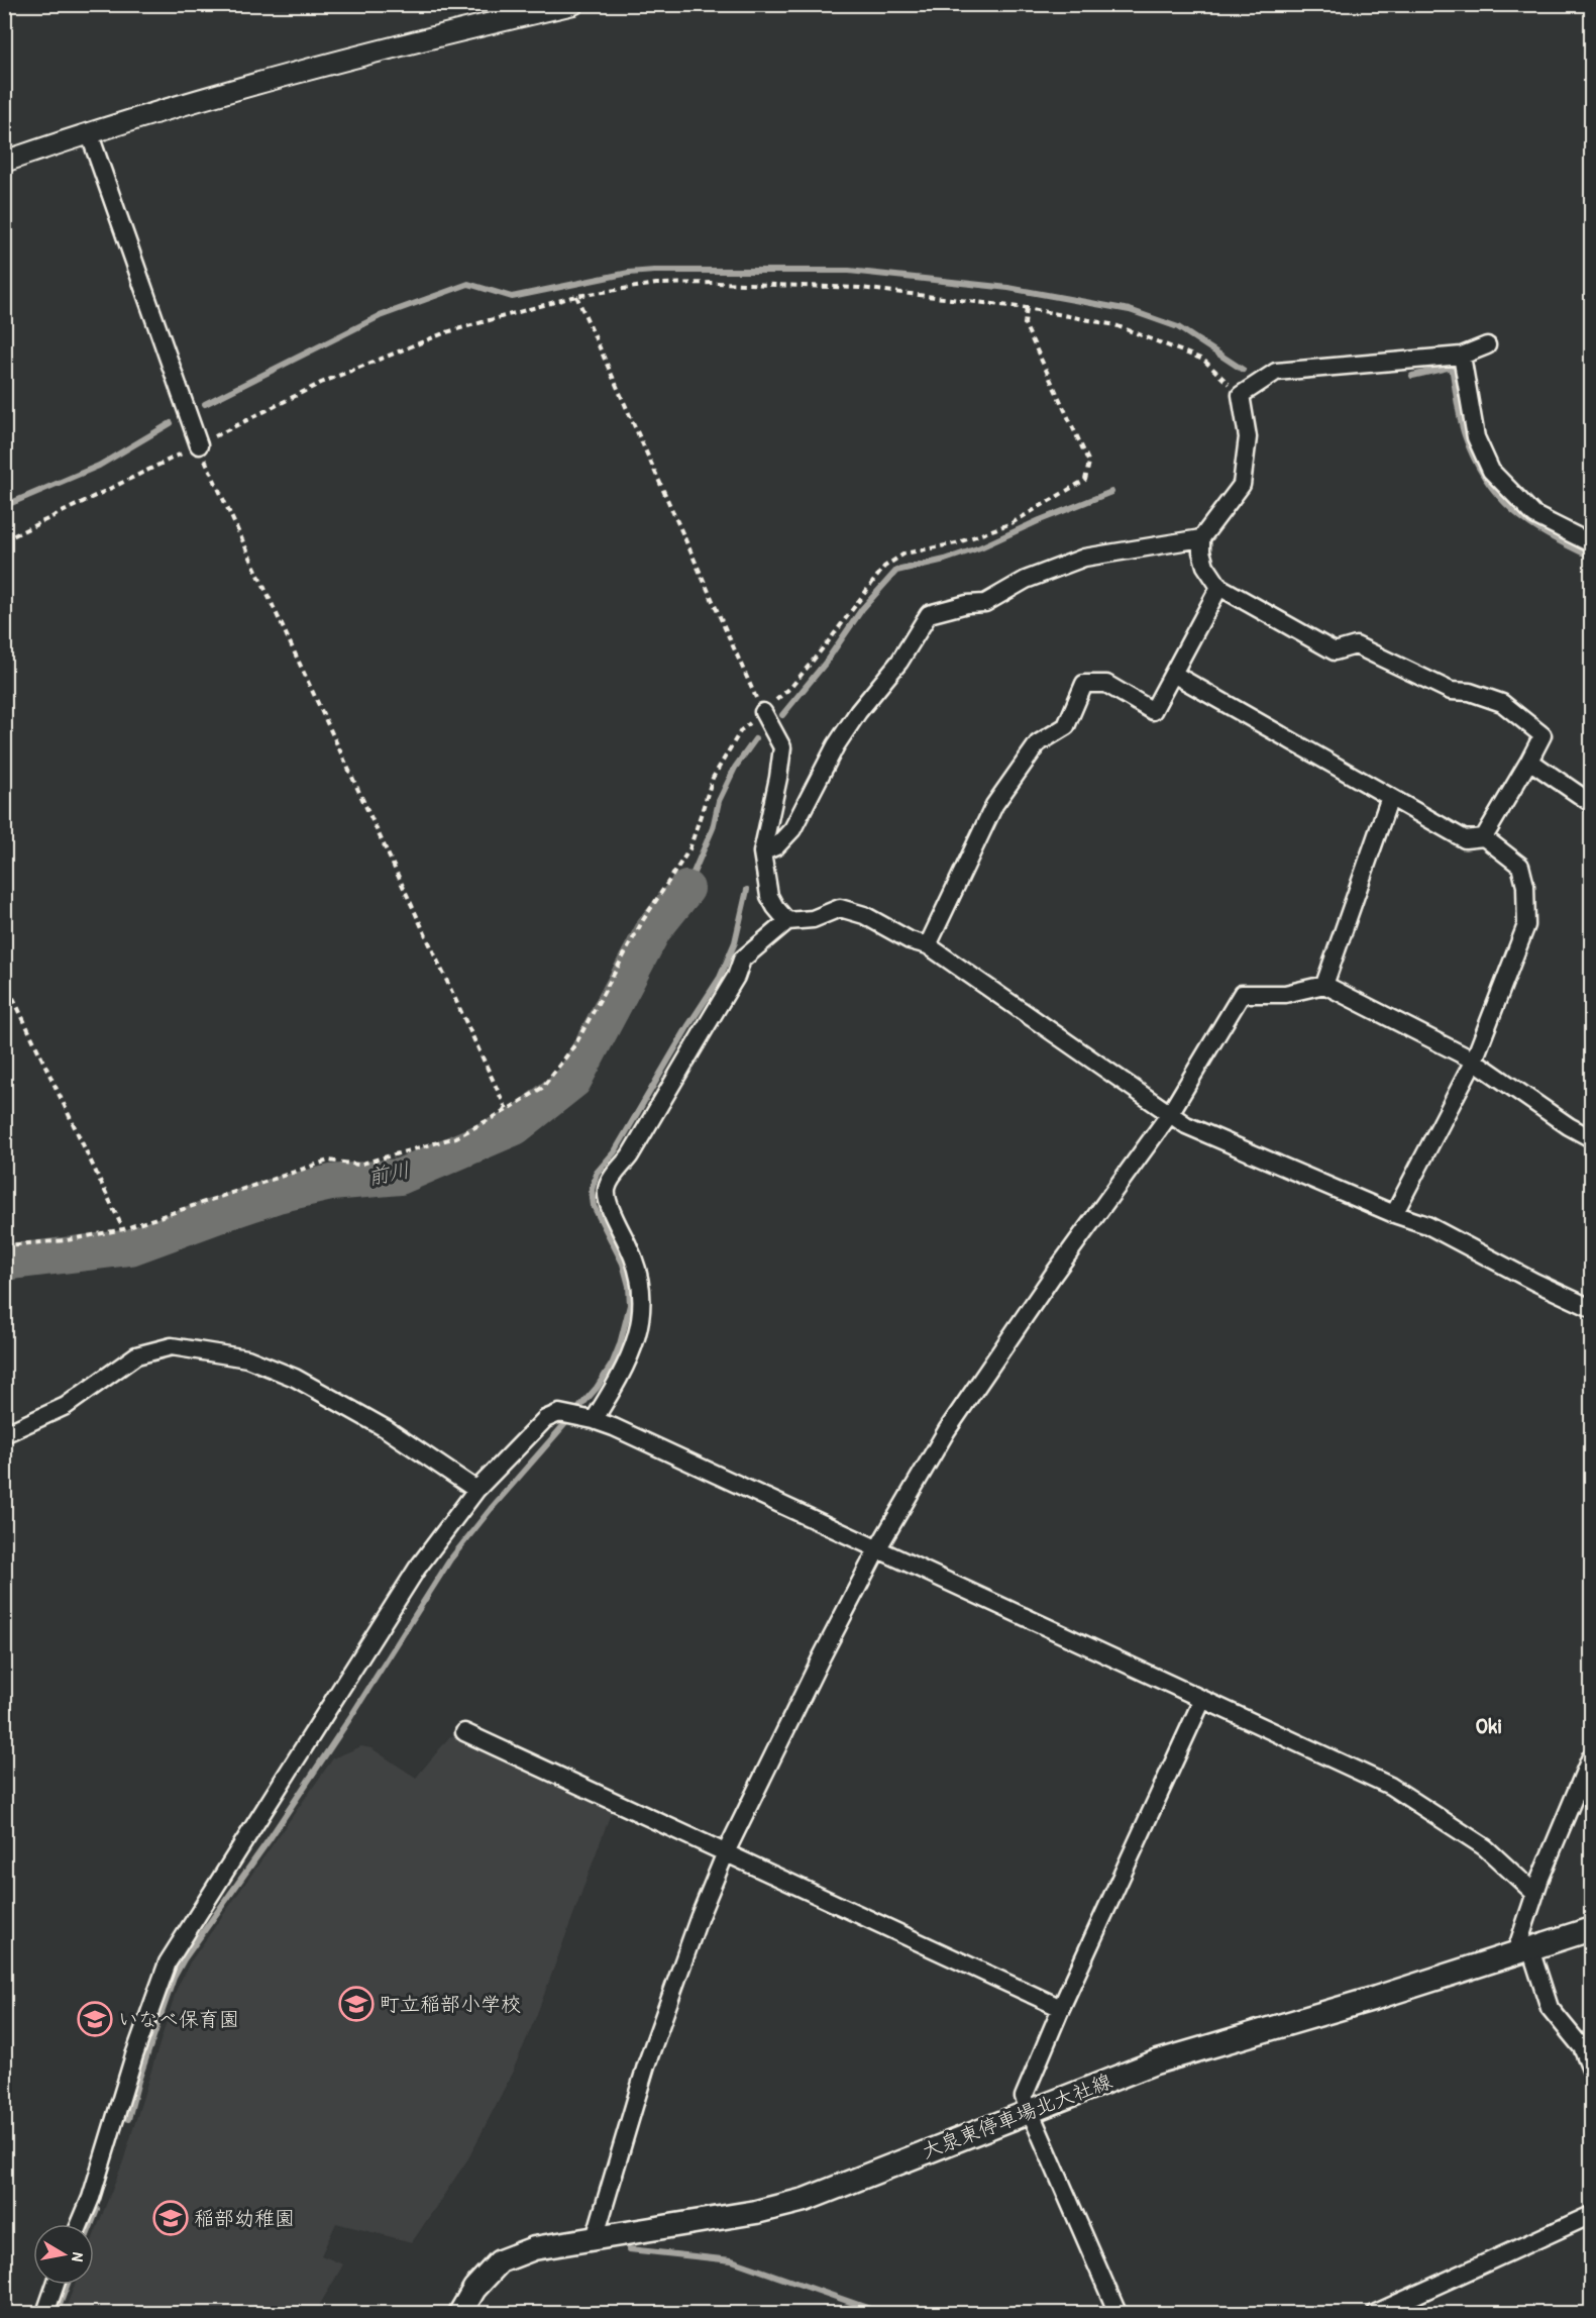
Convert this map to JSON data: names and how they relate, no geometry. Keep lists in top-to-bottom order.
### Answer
{
  "streets": {
    "main road": ["大泉東停車場北大社線"]
  },
  "districts": ["Oki"],
  "water": ["前川"],
  "places": {
    "school or university": ["町立稲部小学校", "いなべ保育園", "稲部幼稚園"]
  },
  "north": "right"
}
